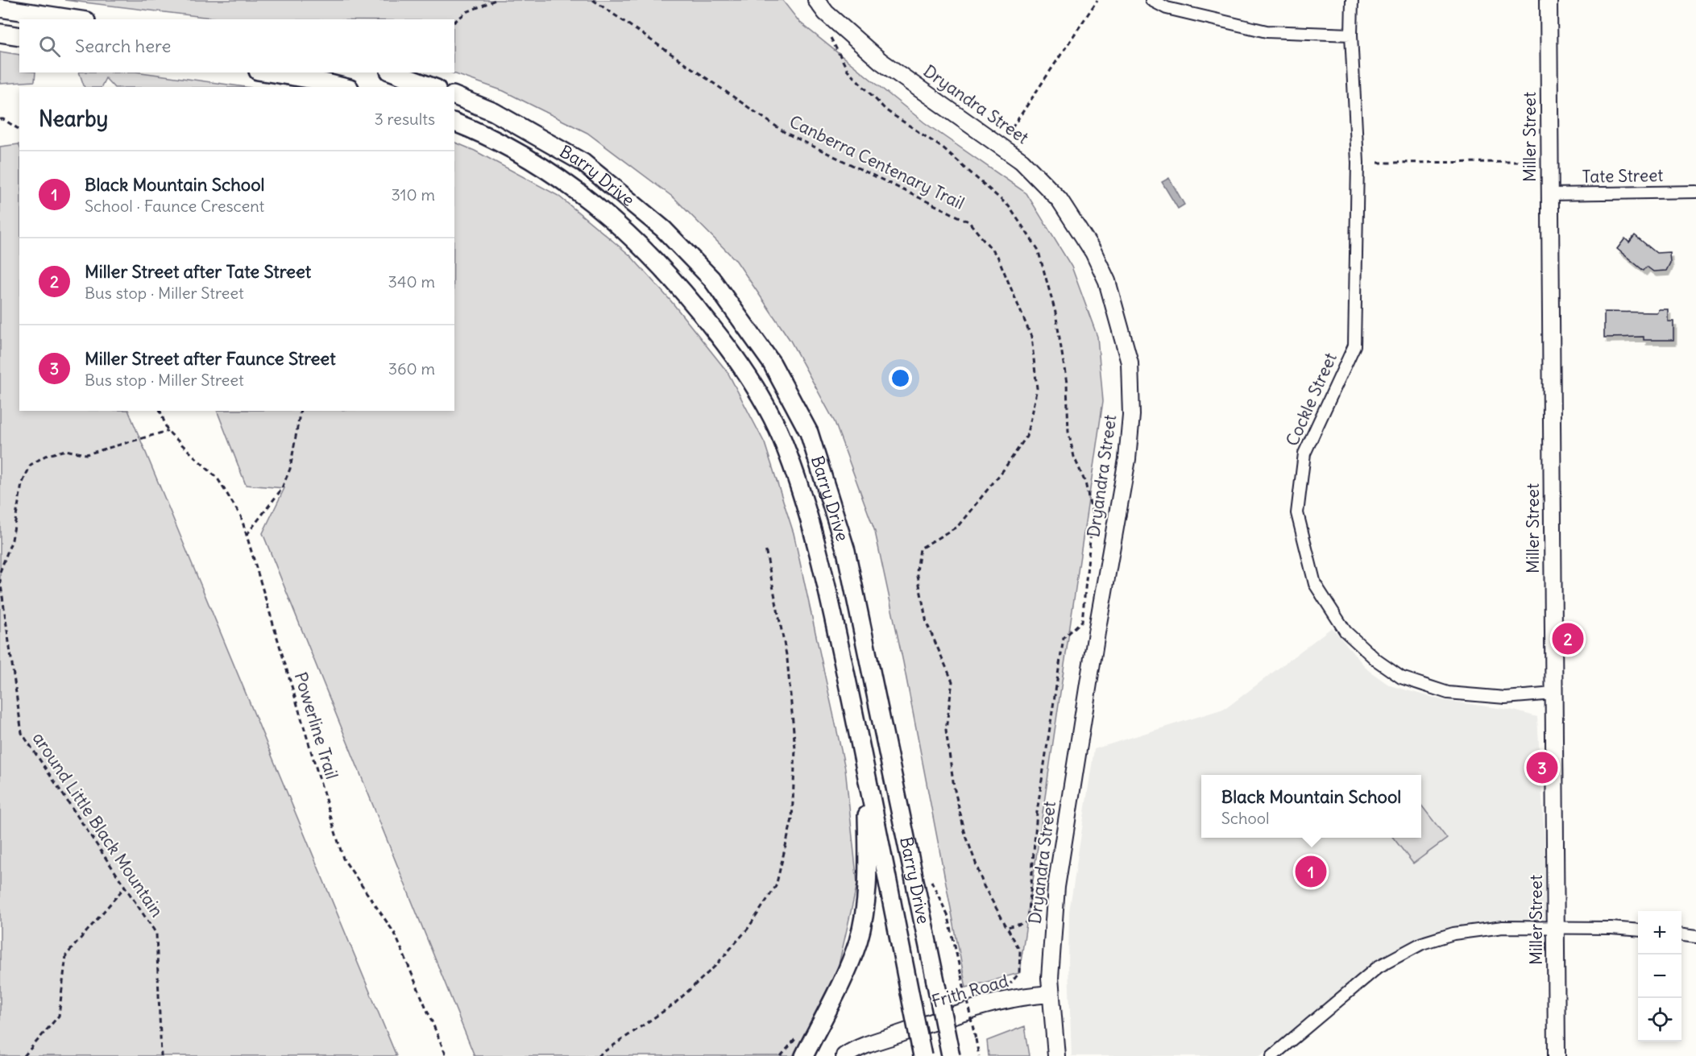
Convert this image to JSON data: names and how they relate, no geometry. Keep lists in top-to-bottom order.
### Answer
{
  "streets": {
    "main road": ["Barry Drive"],
    "street": [
      "Dryandra Street",
      "Miller Street",
      "Tate Street",
      "Cockle Street",
      "Frith Road"
    ],
    "path": ["Canberra Centenary Trail", "Powerline Trail", "around Little Black Mountain"]
  },
  "crossings": [
    ["Dryandra Street", "Frith Road"],
    ["Miller Street", "Tate Street"],
    ["Miller Street", "Cockle Street"]
  ],
  "page": {
    "search": "Search here",
    "heading": ["Nearby", "3 results"],
    "list": [
      {
        "mark": "1",
        "name": "Black Mountain School",
        "note": "School · Faunce Crescent",
        "value": "310 m"
      },
      {
        "mark": "2",
        "name": "Miller Street after Tate Street",
        "note": "Bus stop · Miller Street",
        "value": "340 m"
      },
      {
        "mark": "3",
        "name": "Miller Street after Faunce Street",
        "note": "Bus stop · Miller Street",
        "value": "360 m"
      }
    ],
    "pins": ["2", "3", "1"],
    "popup": ["Black Mountain School", "School"],
    "map_buttons": ["+", "−"]
  }
}
